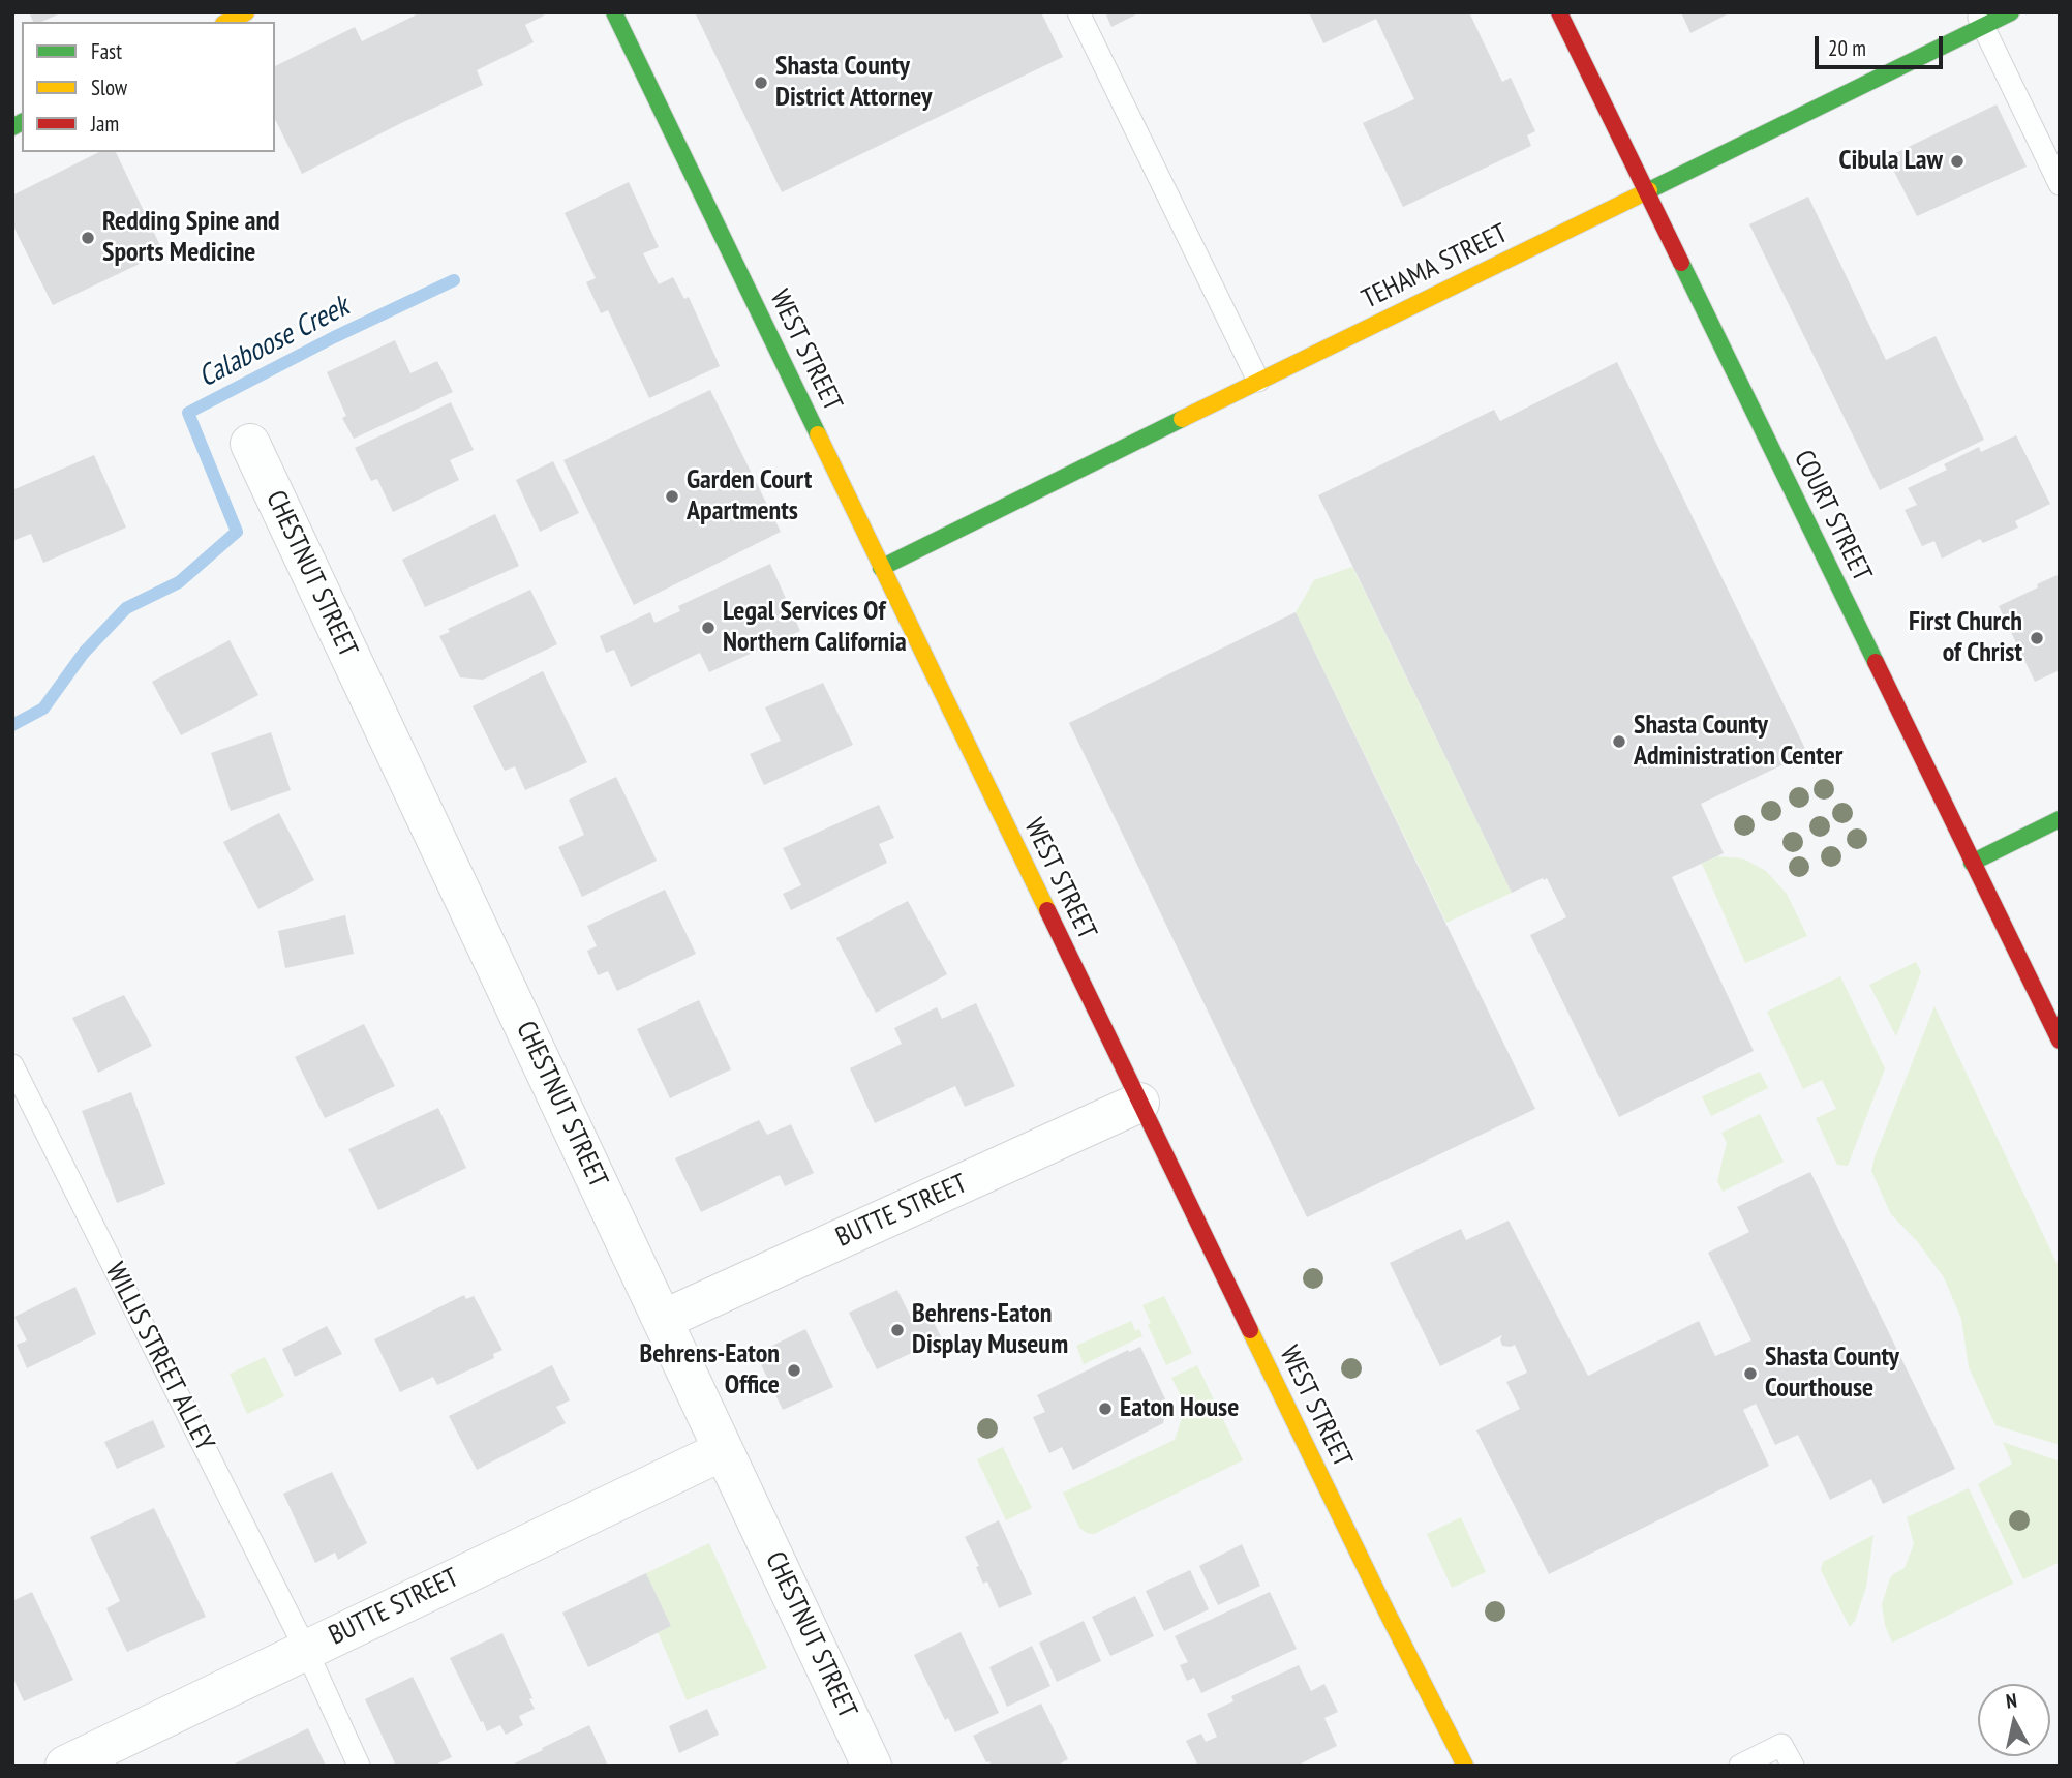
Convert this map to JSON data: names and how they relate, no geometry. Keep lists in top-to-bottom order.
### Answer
{
  "streets": {
    "street": [
      "TEHAMA STREET",
      "WEST STREET",
      "COURT STREET",
      "CHESTNUT STREET",
      "BUTTE STREET"
    ],
    "lane": ["WILLIS STREET ALLEY"]
  },
  "crossings": [
    ["TEHAMA STREET", "WEST STREET"],
    ["TEHAMA STREET", "COURT STREET"],
    ["WEST STREET", "BUTTE STREET"],
    ["CHESTNUT STREET", "BUTTE STREET"],
    ["BUTTE STREET", "WILLIS STREET ALLEY"]
  ],
  "water": ["Calaboose Creek"],
  "places": [
    "Shasta County District Attorney",
    "Cibula Law",
    "Redding Spine and Sports Medicine",
    "Garden Court Apartments",
    "Legal Services Of Northern California",
    "First Church of Christ",
    "Shasta County Administration Center",
    "Behrens-Eaton Display Museum",
    "Behrens-Eaton Office",
    "Shasta County Courthouse",
    "Eaton House"
  ],
  "legend": ["Fast", "Slow", "Jam"],
  "scale_bar": "20 m",
  "north": "top"
}
